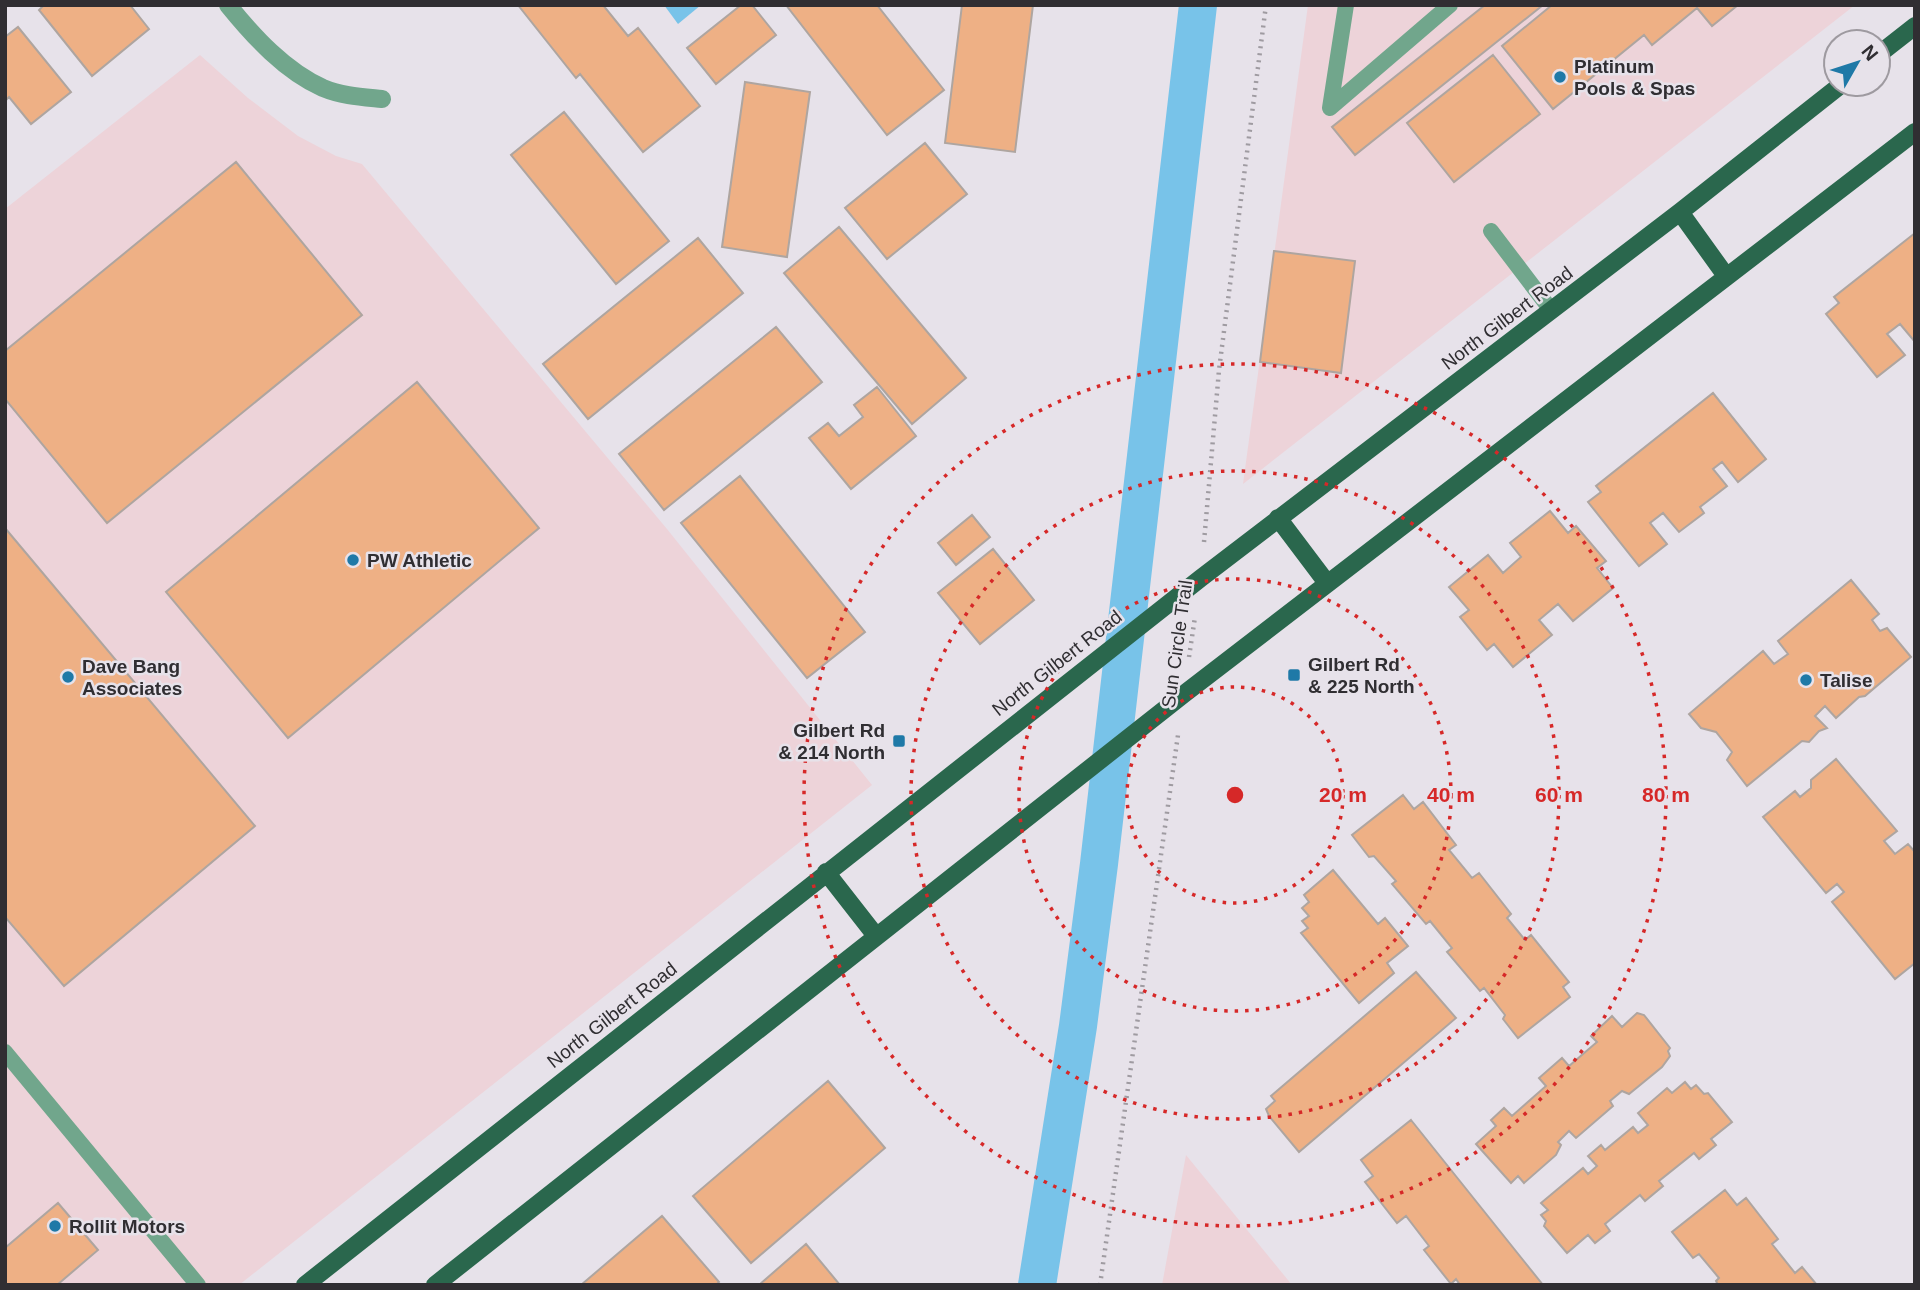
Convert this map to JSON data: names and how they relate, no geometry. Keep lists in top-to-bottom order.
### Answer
{
  "streets": {
    "main road": ["North Gilbert Road"],
    "path": ["Sun Circle Trail"]
  },
  "crossings": [
    ["North Gilbert Road", "Sun Circle Trail"]
  ],
  "places": {
    "other": [
      "Platinum Pools & Spas",
      "PW Athletic",
      "Dave Bang Associates",
      "Talise",
      "Rollit Motors"
    ],
    "transit": ["Gilbert Rd & 225 North", "Gilbert Rd & 214 North"]
  },
  "north": "top right",
  "rings": [
    "20 m",
    "40 m",
    "60 m",
    "80 m"
  ]
}
